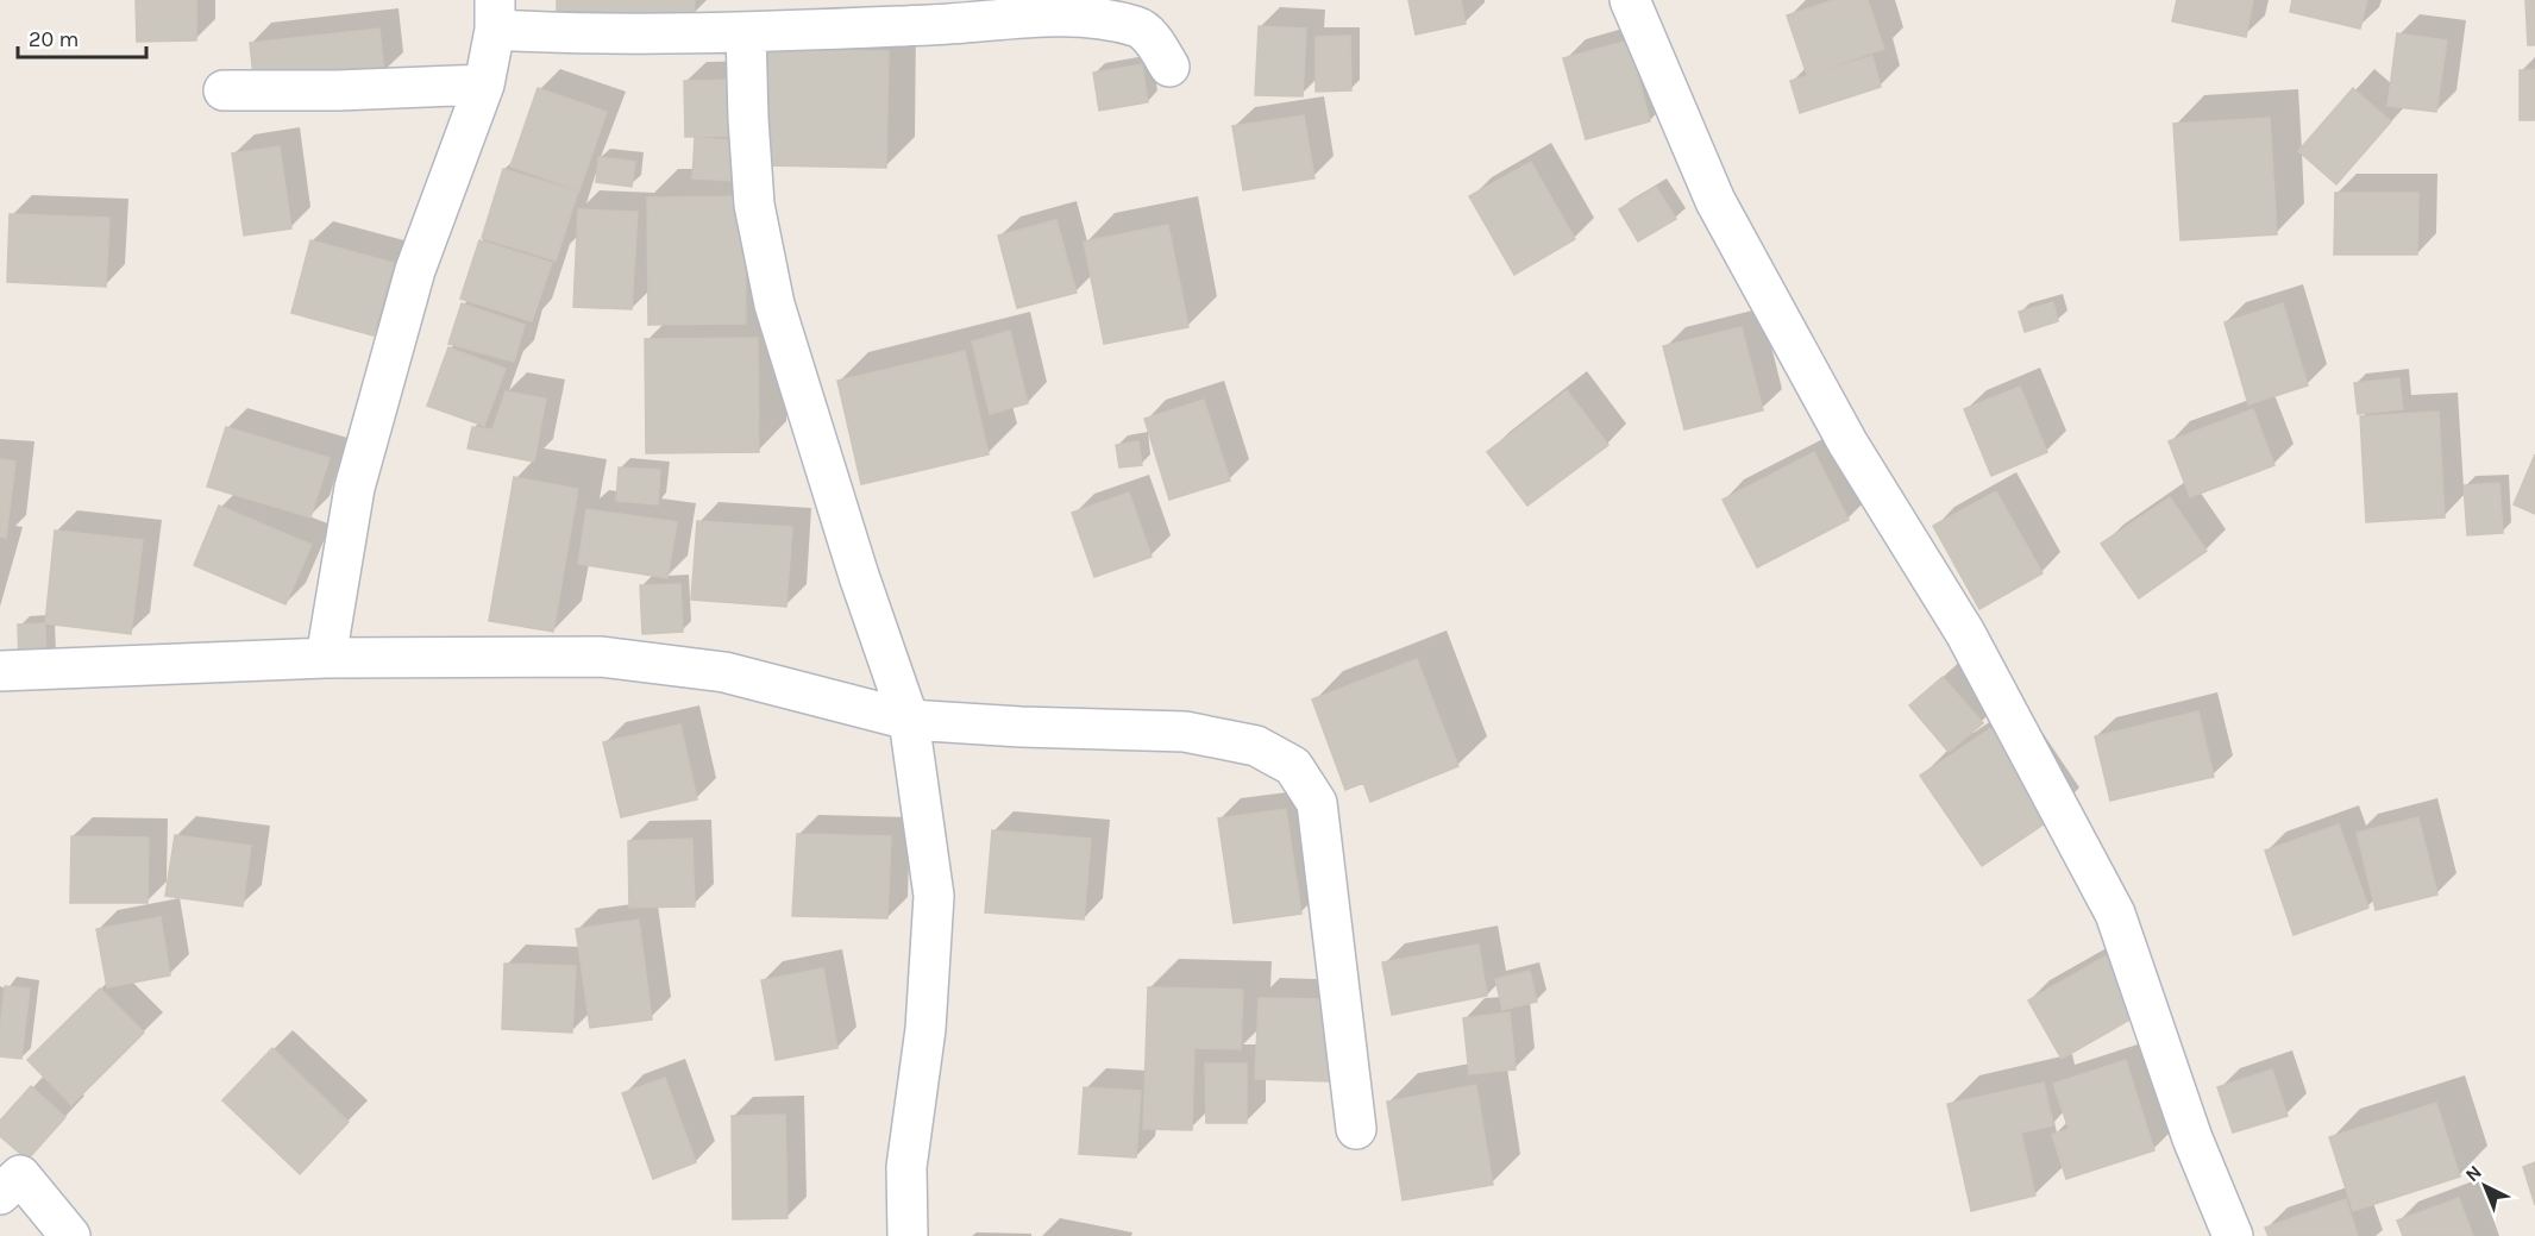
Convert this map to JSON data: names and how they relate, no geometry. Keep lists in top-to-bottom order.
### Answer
{
  "scale_bar": "20 m",
  "north": "top left"
}
